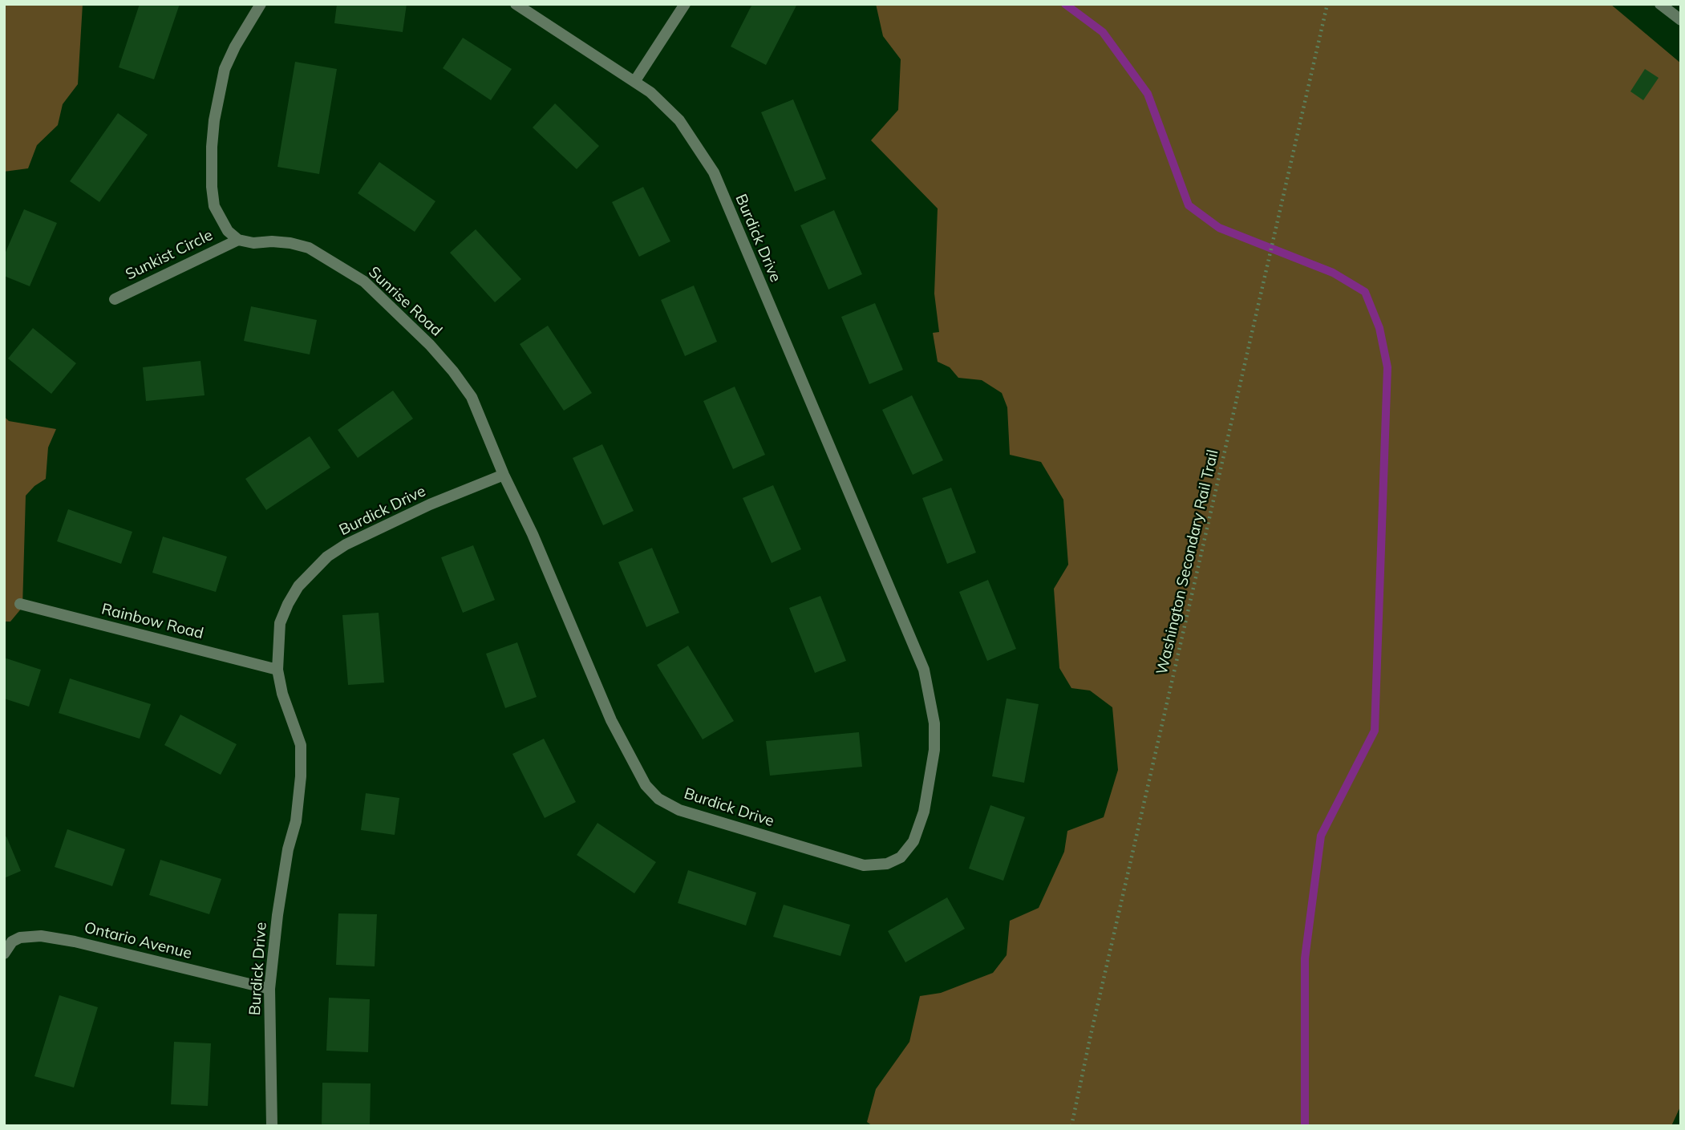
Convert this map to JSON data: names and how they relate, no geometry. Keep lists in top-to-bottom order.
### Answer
{
  "streets": {
    "street": [
      "Burdick Drive",
      "Sunkist Circle",
      "Sunrise Road",
      "Rainbow Road",
      "Ontario Avenue"
    ],
    "path": ["Washington Secondary Rail Trail"]
  },
  "crossings": [
    ["Burdick Drive", "Sunrise Road"],
    ["Burdick Drive", "Rainbow Road"],
    ["Burdick Drive", "Ontario Avenue"],
    ["Sunkist Circle", "Sunrise Road"]
  ]
}
